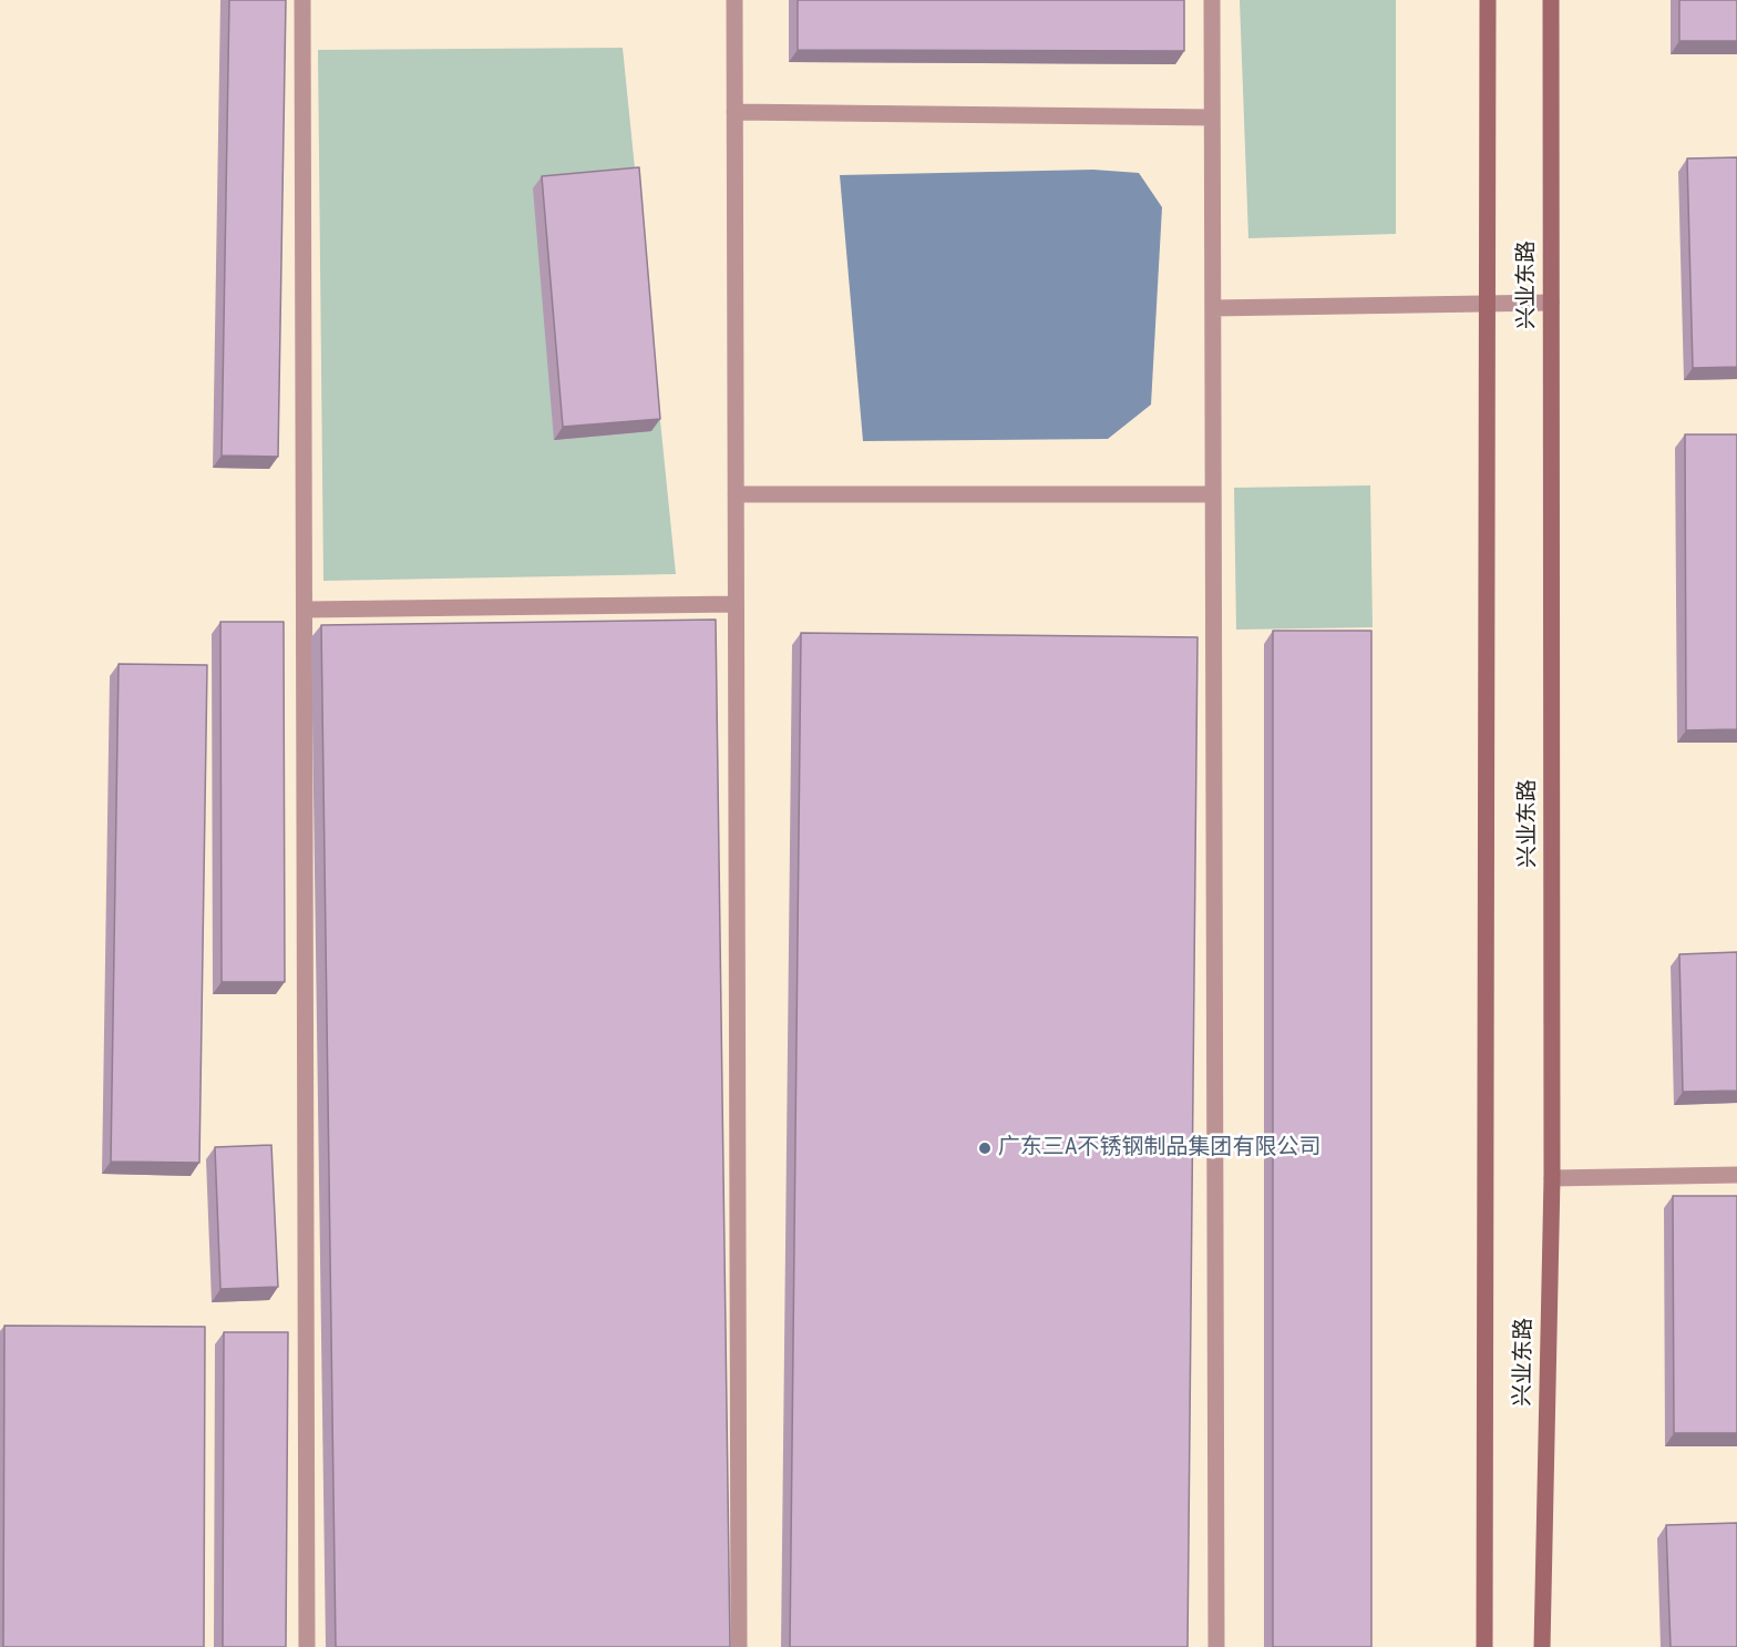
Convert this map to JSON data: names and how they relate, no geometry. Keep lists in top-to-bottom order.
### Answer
{
  "streets": {
    "street": ["兴业东路"]
  },
  "places": ["广东三A不锈钢制品集团有限公司"]
}
